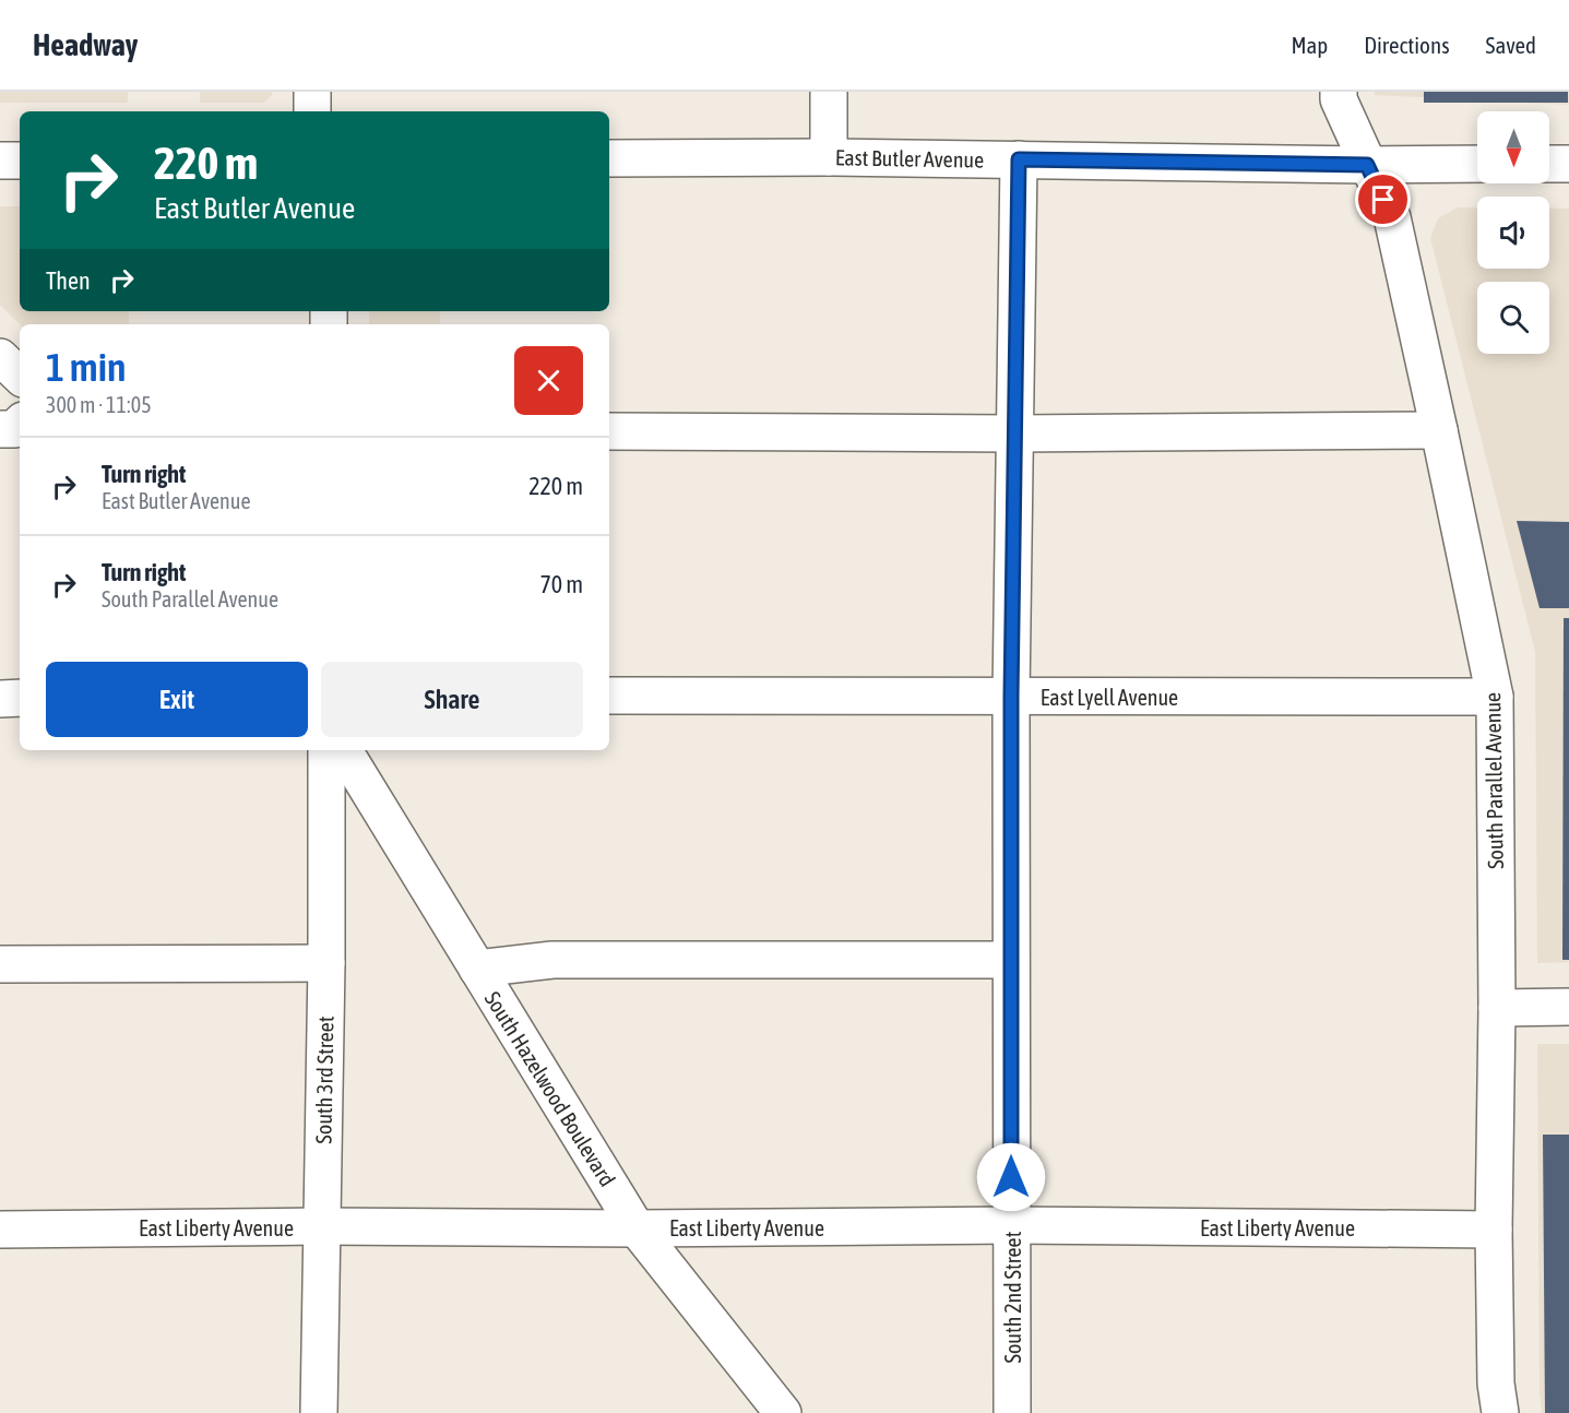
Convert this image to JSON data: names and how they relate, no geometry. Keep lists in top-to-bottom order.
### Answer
{
  "streets": {
    "street": [
      "East Butler Avenue",
      "East Lyell Avenue",
      "South Parallel Avenue",
      "South 3rd Street",
      "South Hazelwood Boulevard",
      "East Liberty Avenue",
      "South 2nd Street"
    ]
  },
  "crossings": [
    ["East Butler Avenue", "South Parallel Avenue"],
    ["East Butler Avenue", "South 2nd Street"],
    ["East Lyell Avenue", "South Parallel Avenue"],
    ["East Lyell Avenue", "South 2nd Street"],
    ["South Parallel Avenue", "East Liberty Avenue"],
    ["South 3rd Street", "East Liberty Avenue"],
    ["South Hazelwood Boulevard", "East Liberty Avenue"],
    ["East Liberty Avenue", "South 2nd Street"]
  ],
  "north": "bottom",
  "page": {
    "header": "Headway",
    "nav": ["Map", "Directions", "Saved"],
    "turn": ["220 m", "East Butler Avenue"],
    "then": "Then",
    "heading": ["1 min", "300 m · 11:05"],
    "list": [
      {
        "name": "Turn right",
        "note": "East Butler Avenue",
        "value": "220 m"
      },
      {
        "name": "Turn right",
        "note": "South Parallel Avenue",
        "value": "70 m"
      }
    ],
    "buttons": ["Exit", "Share"]
  }
}
